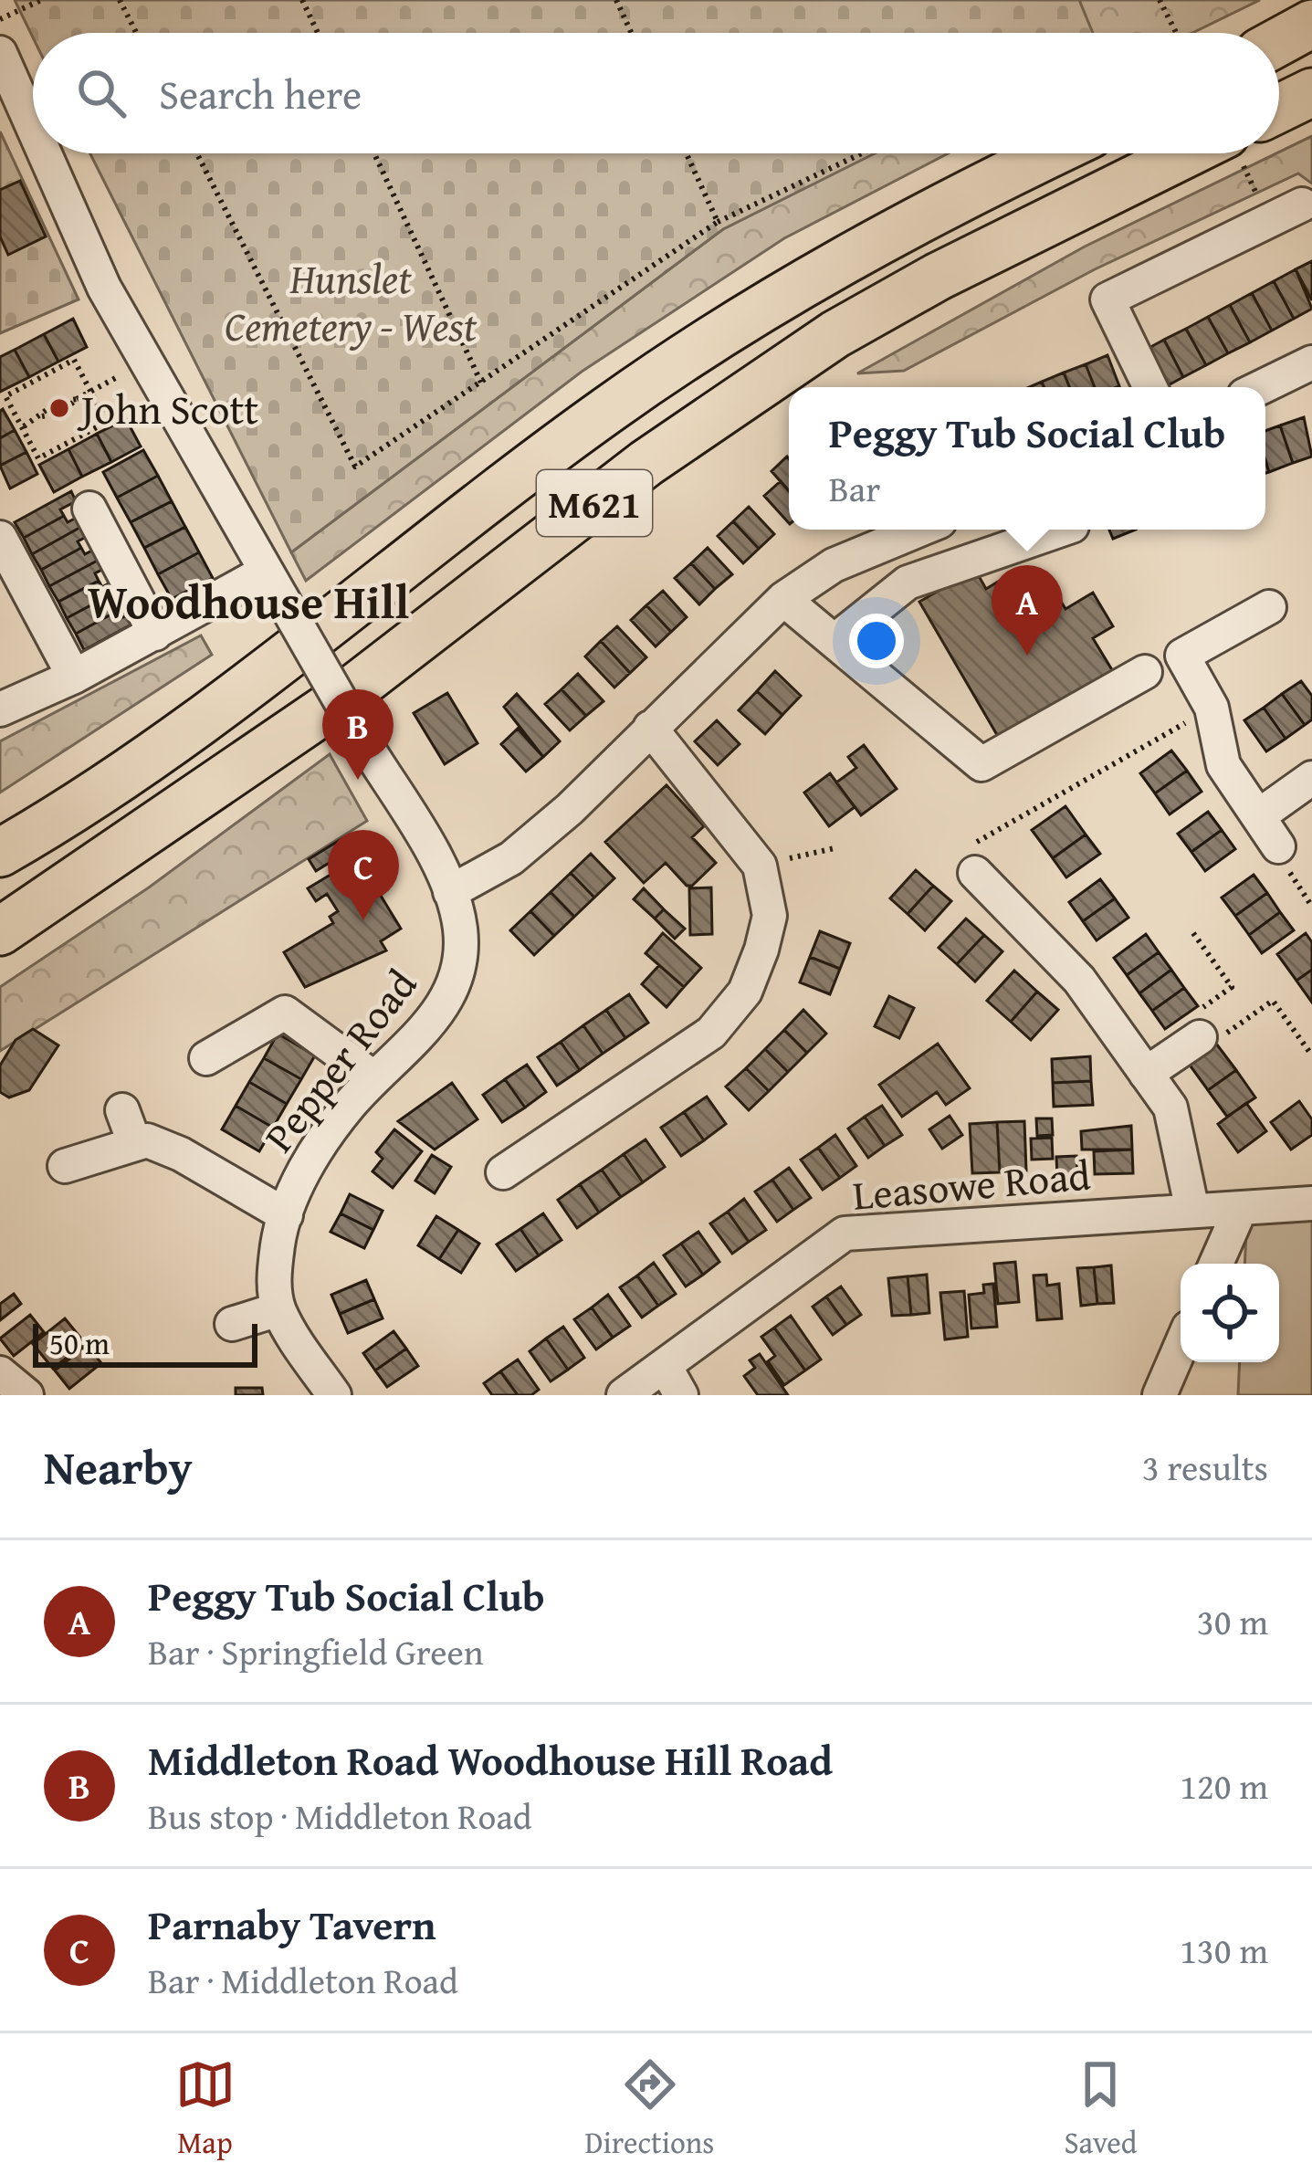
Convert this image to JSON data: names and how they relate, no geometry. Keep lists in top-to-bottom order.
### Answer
{
  "streets": {
    "highway": ["M621"],
    "street": ["Pepper Road", "Leasowe Road"]
  },
  "districts": ["Woodhouse Hill"],
  "parks": ["Hunslet Cemetery - West"],
  "places": ["John Scott"],
  "scale_bar": "50 m",
  "page": {
    "search": "Search here",
    "popup": ["Peggy Tub Social Club", "Bar"],
    "pins": ["A", "B", "C"],
    "scale": "50 m",
    "heading": ["Nearby", "3 results"],
    "list": [
      {
        "mark": "A",
        "name": "Peggy Tub Social Club",
        "note": "Bar · Springfield Green",
        "value": "30 m"
      },
      {
        "mark": "B",
        "name": "Middleton Road Woodhouse Hill Road",
        "note": "Bus stop · Middleton Road",
        "value": "120 m"
      },
      {
        "mark": "C",
        "name": "Parnaby Tavern",
        "note": "Bar · Middleton Road",
        "value": "130 m"
      }
    ],
    "nav": ["Map", "Directions", "Saved"]
  }
}
